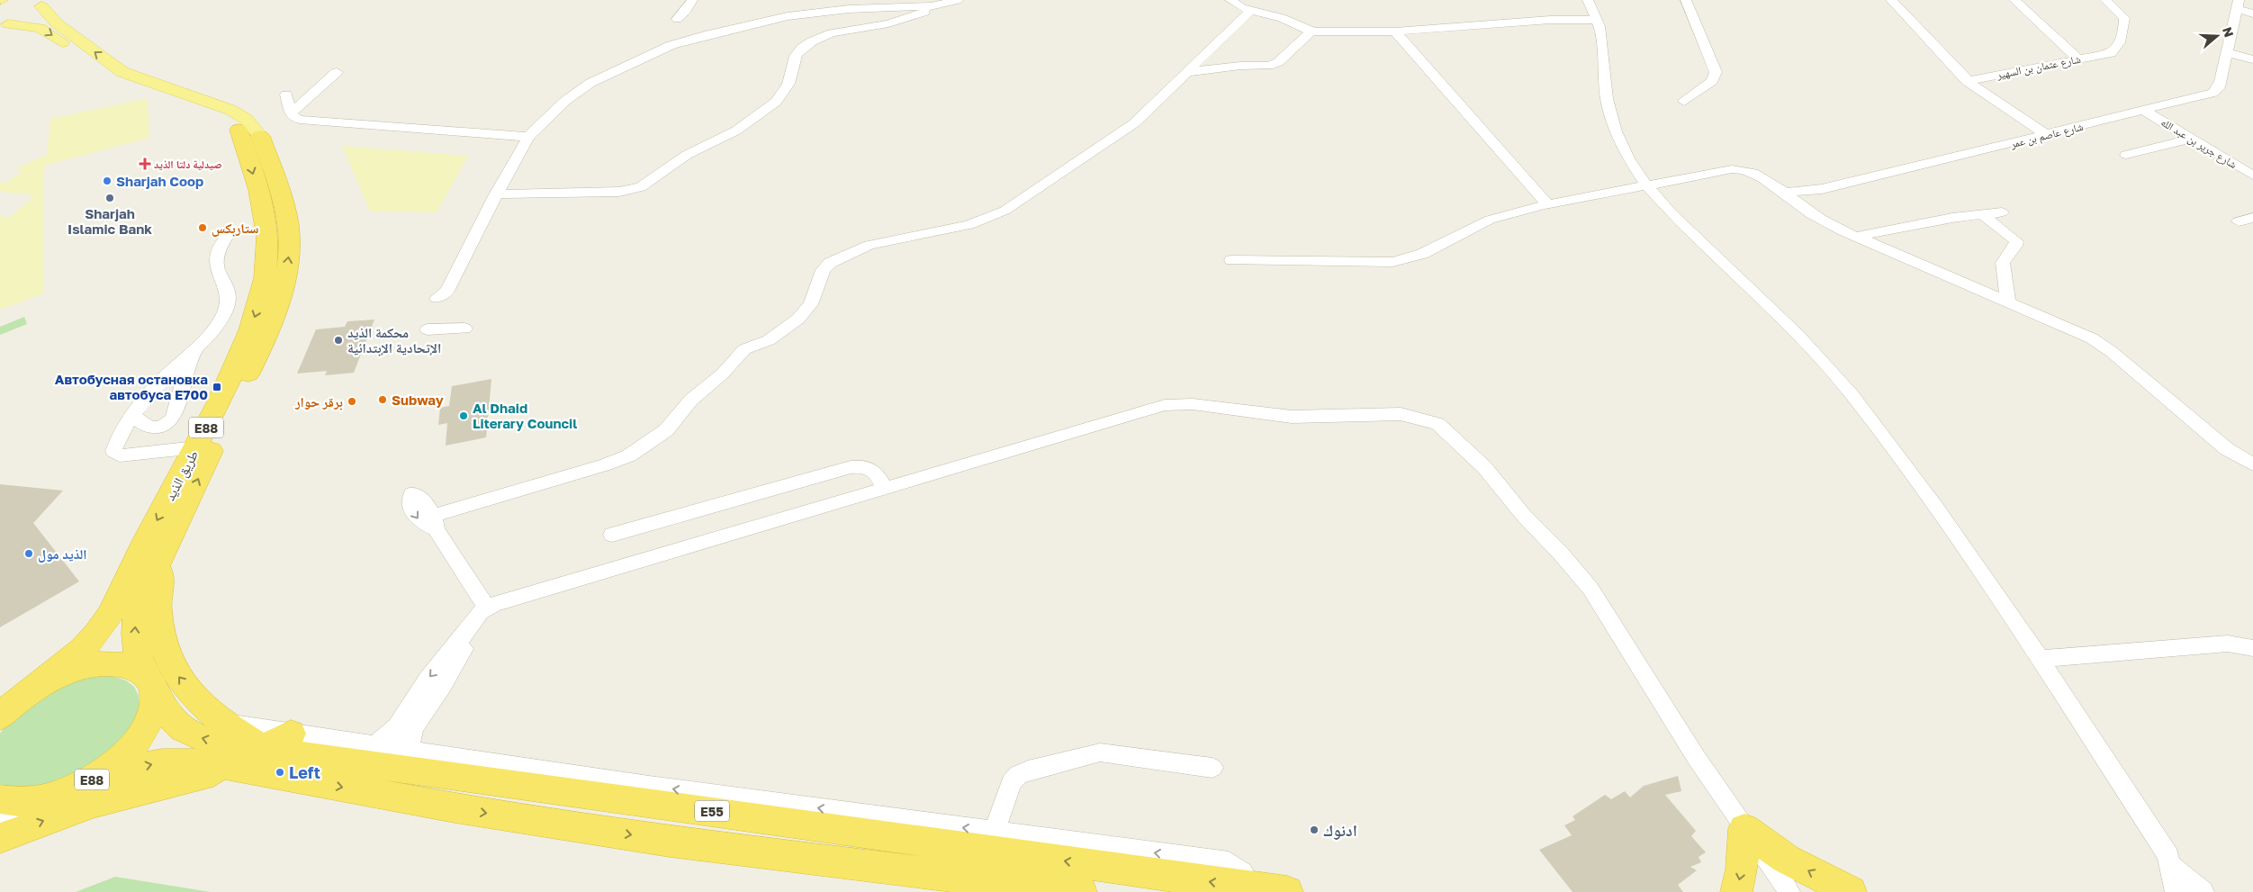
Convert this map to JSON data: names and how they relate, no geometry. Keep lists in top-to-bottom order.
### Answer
{
  "streets": {
    "highway": ["E88", "طريق الذيد", "E55"],
    "street": ["شارع عثمان بن السهير", "شارع عاصم بن عمر", "شارع جرير بن عبد الله"]
  },
  "crossings": [
    ["شارع عاصم بن عمر", "شارع جرير بن عبد الله"],
    ["E88", "طريق الذيد"],
    ["E88", "E55"],
    ["طريق الذيد", "E55"]
  ],
  "places": {
    "health": ["صيدلية دلتا الذيد"],
    "other": [
      "Sharjah Coop",
      "Sharjah Islamic Bank",
      "ستاربكس",
      "محكمة الذيد الإتحادية الإبتدائية",
      "Subway",
      "برقر حوار",
      "Al Dhaid Literary Council",
      "الذيد مول",
      "Left",
      "ادنوك"
    ],
    "transit": ["Автобусная остановка автобуса Е700"]
  },
  "north": "right"
}
